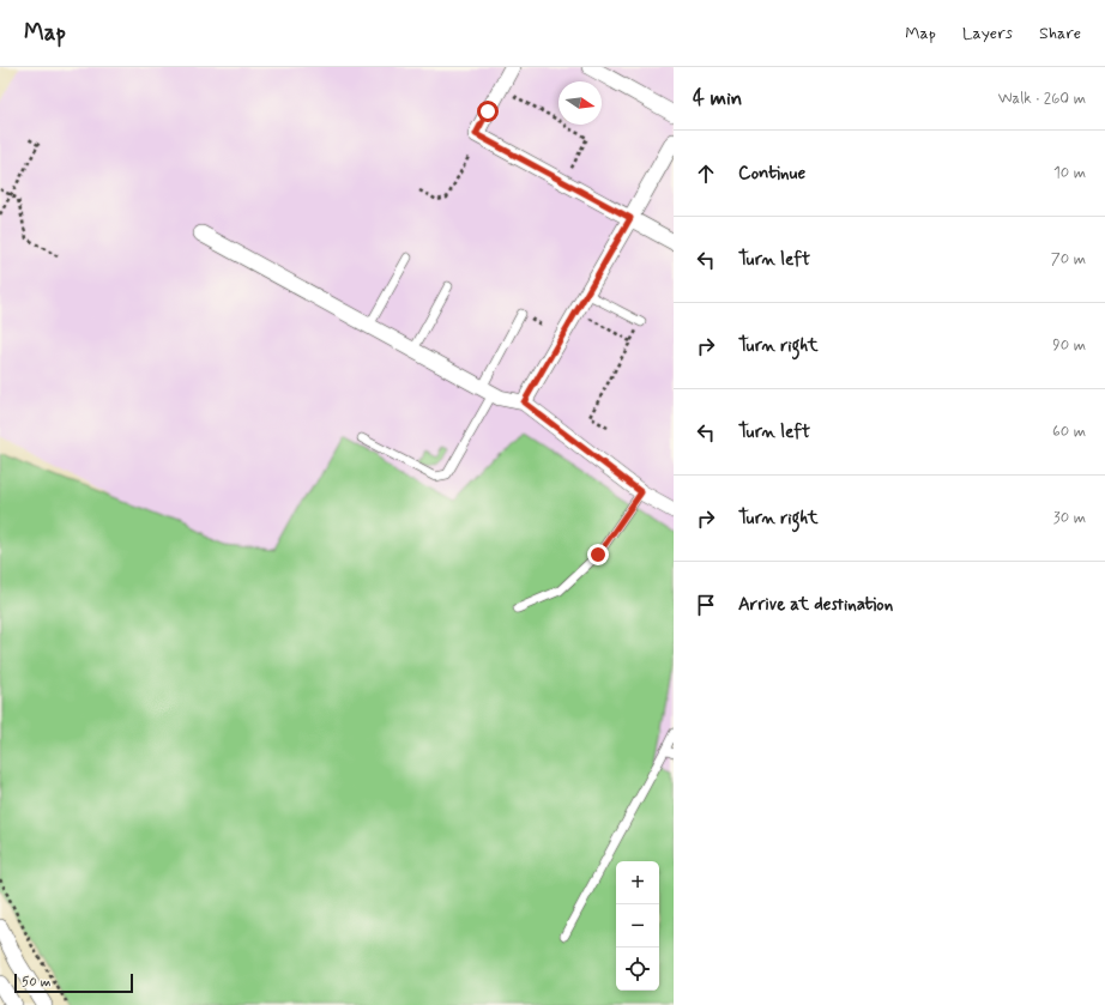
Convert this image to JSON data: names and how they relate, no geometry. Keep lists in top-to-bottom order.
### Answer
{
  "scale_bar": "50 m",
  "north": "right",
  "page": {
    "header": "Map",
    "nav": ["Map", "Layers", "Share"],
    "heading": ["4 min", "Walk · 260 m"],
    "list": [
      ["Continue", "10 m"],
      ["Turn left", "70 m"],
      ["Turn right", "90 m"],
      ["Turn left", "60 m"],
      ["Turn right", "30 m"],
      "Arrive at destination"
    ],
    "map_buttons": ["+", "−"],
    "scale": "50 m"
  }
}
